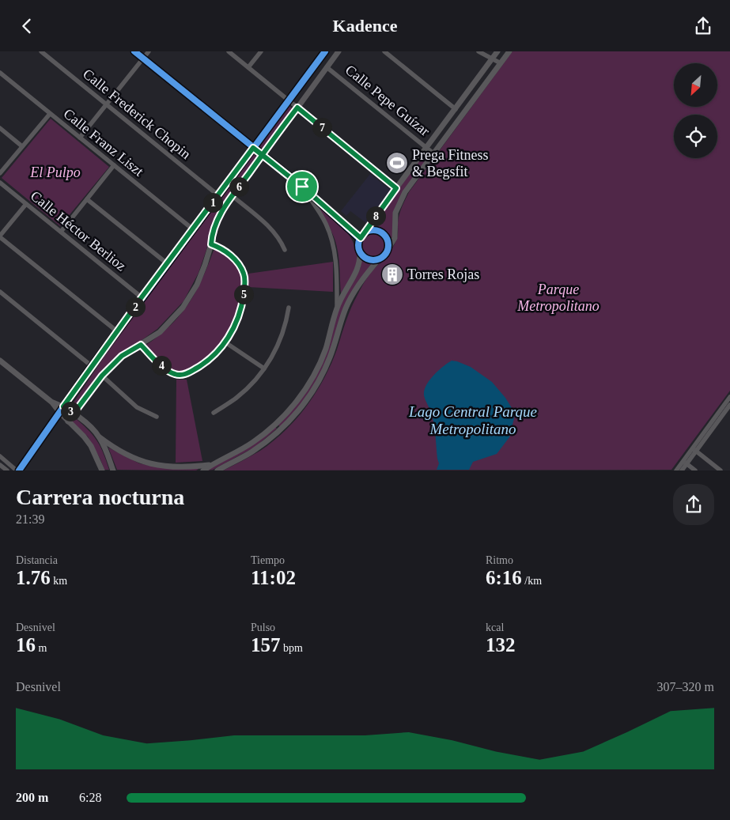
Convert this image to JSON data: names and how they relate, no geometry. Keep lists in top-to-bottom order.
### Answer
{
  "streets": {
    "street": [
      "Calle Pepe Guízar",
      "Calle Frederick Chopin",
      "Calle Franz Liszt",
      "Calle Héctor Berlioz"
    ]
  },
  "water": ["Lago Central Parque Metropolitano"],
  "parks": ["El Pulpo", "Parque Metropolitano"],
  "places": {
    "sports": ["Prega Fitness & Begsfit"],
    "building": ["Torres Rojas"]
  },
  "north": "bottom left",
  "page": {
    "header": "Kadence",
    "pins": [
      "7",
      "6",
      "1",
      "8",
      "5",
      "2",
      "4",
      "3"
    ],
    "heading": ["Carrera nocturna", "21:39"],
    "stats": [
      ["Distancia", "1.76 km"],
      ["Tiempo", "11:02"],
      ["Ritmo", "6:16 /km"],
      ["Desnivel", "16 m"],
      ["Pulso", "157 bpm"],
      ["kcal", "132"]
    ],
    "chart": ["Desnivel", "307–320 m"],
    "list": [
      {
        "name": "200 m",
        "note": "6:28"
      }
    ]
  }
}
